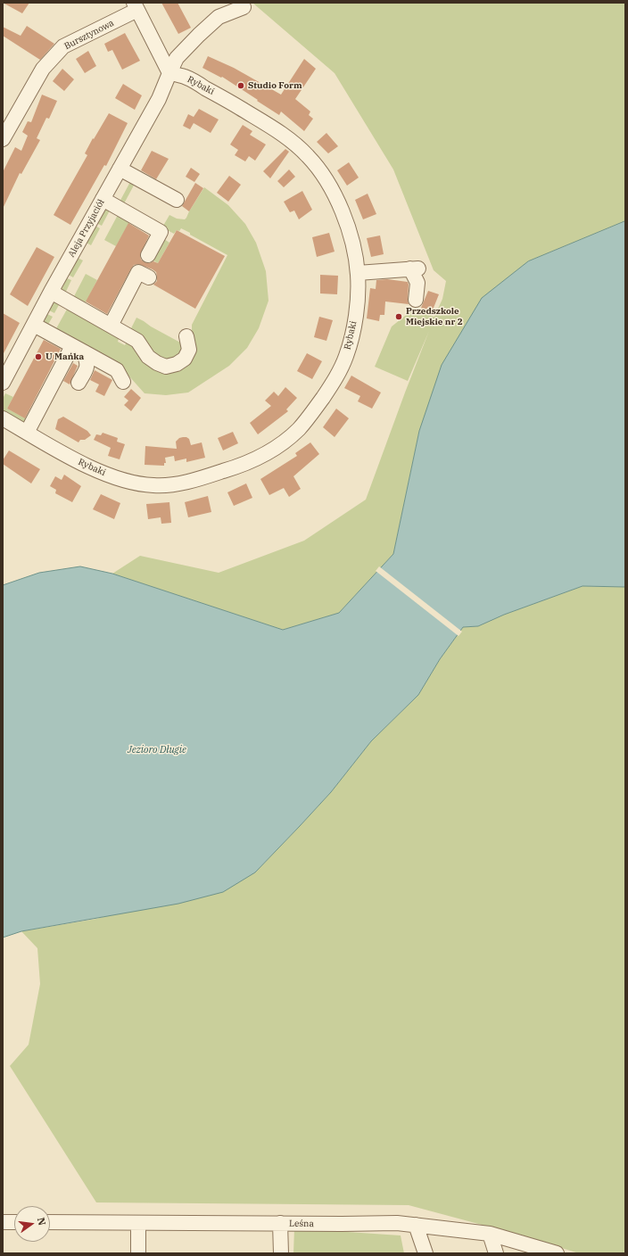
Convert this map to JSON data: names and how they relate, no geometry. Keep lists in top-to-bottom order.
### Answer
{
  "streets": {
    "street": [
      "Bursztynowa",
      "Rybaki",
      "Aleja Przyjaciół",
      "Leśna"
    ]
  },
  "crossings": [
    ["Rybaki", "Aleja Przyjaciół"]
  ],
  "water": ["Jezioro Długie"],
  "places": ["Studio Form", "Przedszkole Miejskie nr 2", "U Mańka"],
  "north": "right"
}
